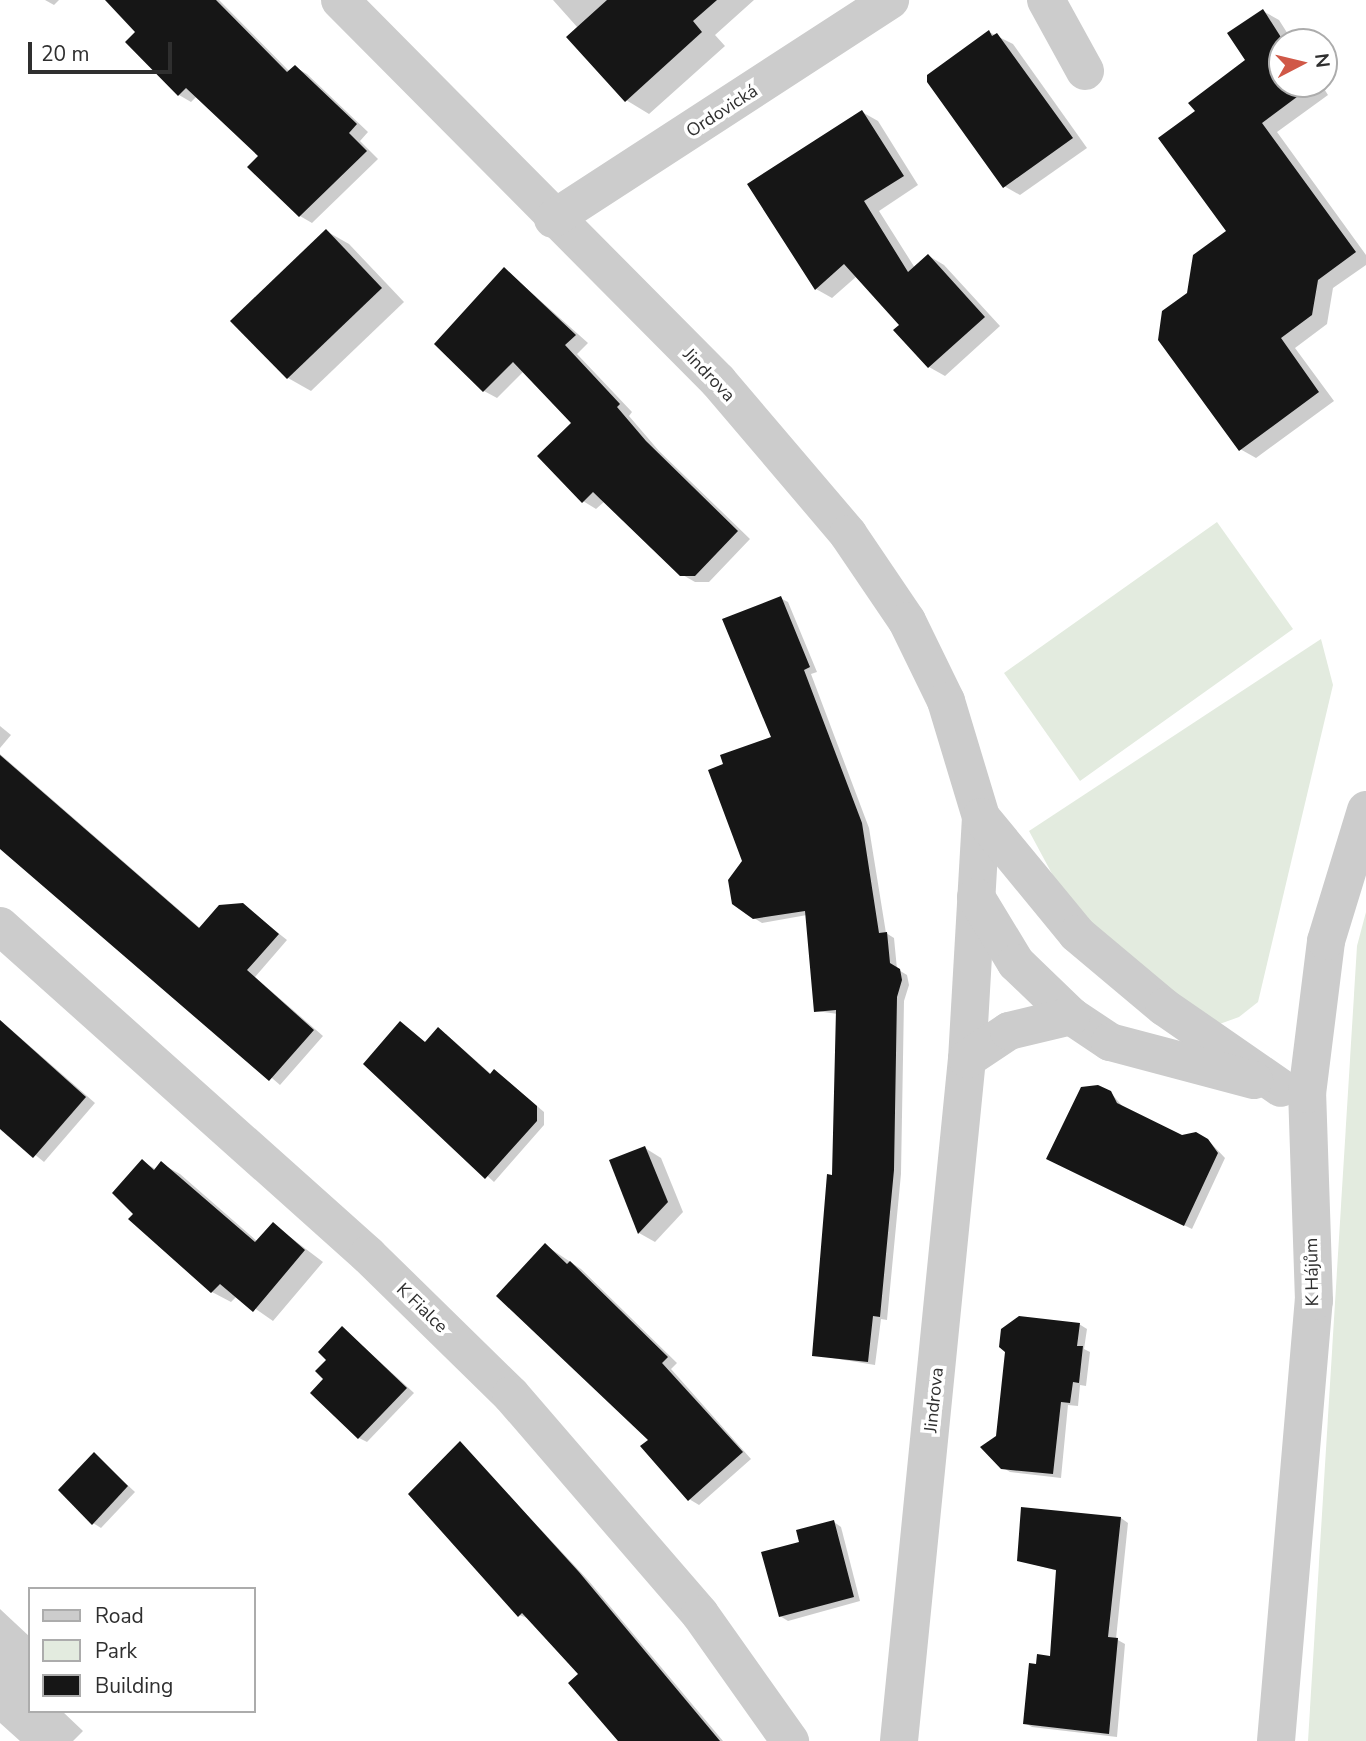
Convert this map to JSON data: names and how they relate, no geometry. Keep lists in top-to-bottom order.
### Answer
{
  "streets": {
    "street": [
      "Ordovická",
      "Jindrova",
      "K Hájům",
      "K Fialce"
    ]
  },
  "crossings": [
    ["Ordovická", "Jindrova"],
    ["Jindrova", "K Hájům"]
  ],
  "legend": ["Road", "Park", "Building"],
  "scale_bar": "20 m",
  "north": "right"
}
